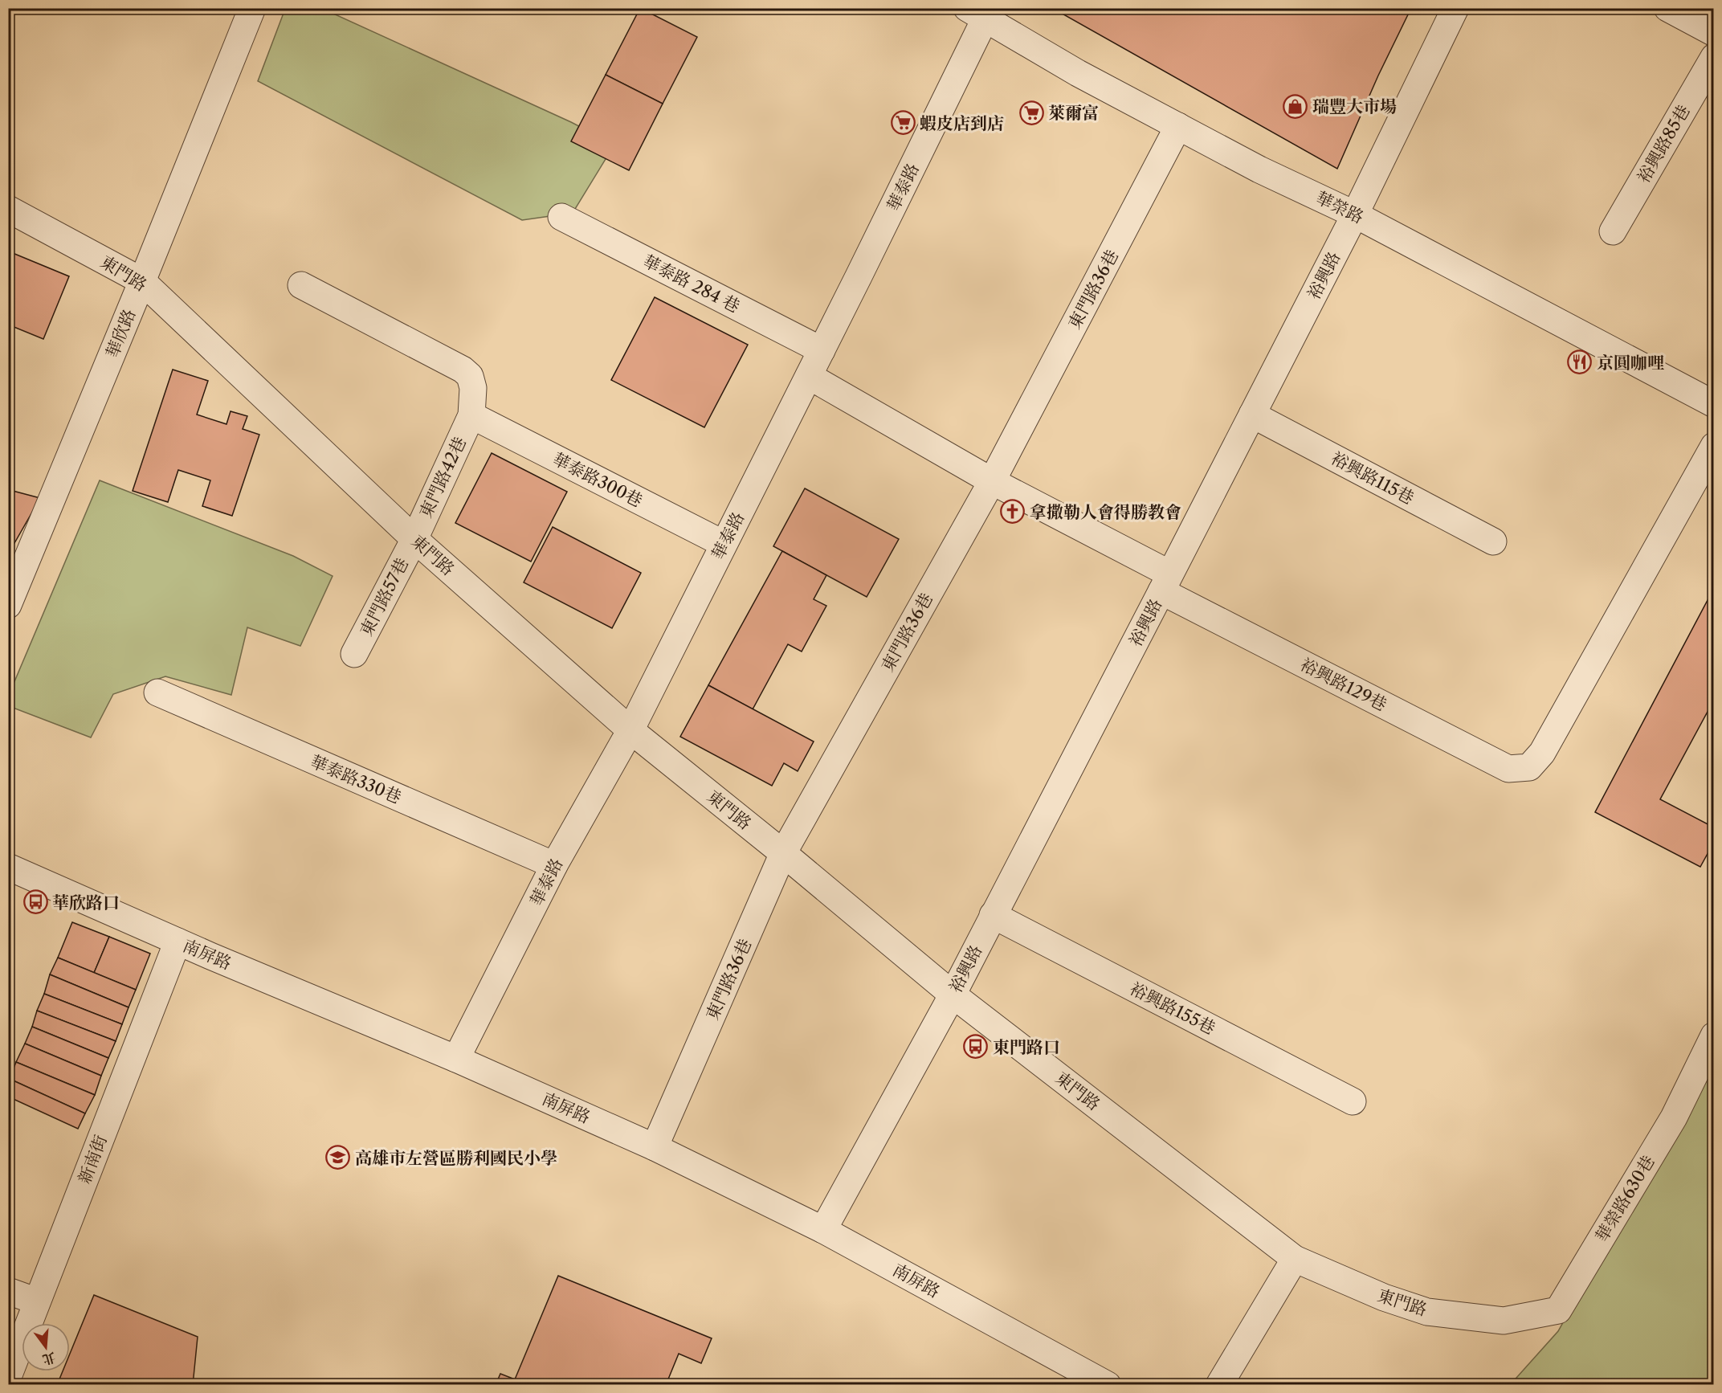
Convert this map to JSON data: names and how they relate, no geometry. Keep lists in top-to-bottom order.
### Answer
{
  "streets": {
    "street": [
      "裕興路85巷",
      "華泰路",
      "華榮路",
      "東門路",
      "裕興路",
      "華泰路 284 巷",
      "東門路36巷",
      "華欣路",
      "東門路42巷",
      "裕興路115巷",
      "華泰路300巷",
      "東門路57巷",
      "裕興路129巷",
      "華泰路330巷",
      "南屏路",
      "裕興路155巷",
      "新南街",
      "華榮路630巷"
    ]
  },
  "crossings": [
    ["華泰路", "華榮路"],
    ["華泰路", "東門路"],
    ["華泰路", "華泰路 284 巷"],
    ["華泰路", "華泰路300巷"],
    ["華泰路", "裕興路129巷"],
    ["華泰路", "華泰路330巷"],
    ["華泰路", "南屏路"],
    ["華榮路", "裕興路"],
    ["華榮路", "東門路36巷"],
    ["東門路", "裕興路"],
    ["東門路", "東門路36巷"],
    ["東門路", "華欣路"],
    ["東門路", "東門路42巷"],
    ["東門路", "東門路57巷"],
    ["東門路", "華榮路630巷"],
    ["裕興路", "裕興路115巷"],
    ["裕興路", "裕興路129巷"],
    ["裕興路", "南屏路"],
    ["裕興路", "裕興路155巷"],
    ["東門路36巷", "裕興路129巷"],
    ["東門路36巷", "南屏路"],
    ["東門路42巷", "華泰路300巷"],
    ["東門路42巷", "東門路57巷"],
    ["南屏路", "新南街"]
  ],
  "places": {
    "shop": ["瑞豐大市場"],
    "supermarket": ["萊爾富", "蝦皮店到店"],
    "restaurant": ["京圓咖哩"],
    "church": ["拿撒勒人會得勝教會"],
    "bus stop": ["華欣路口", "東門路口"],
    "school or university": ["高雄市左營區勝利國民小學"]
  },
  "north": "bottom"
}
